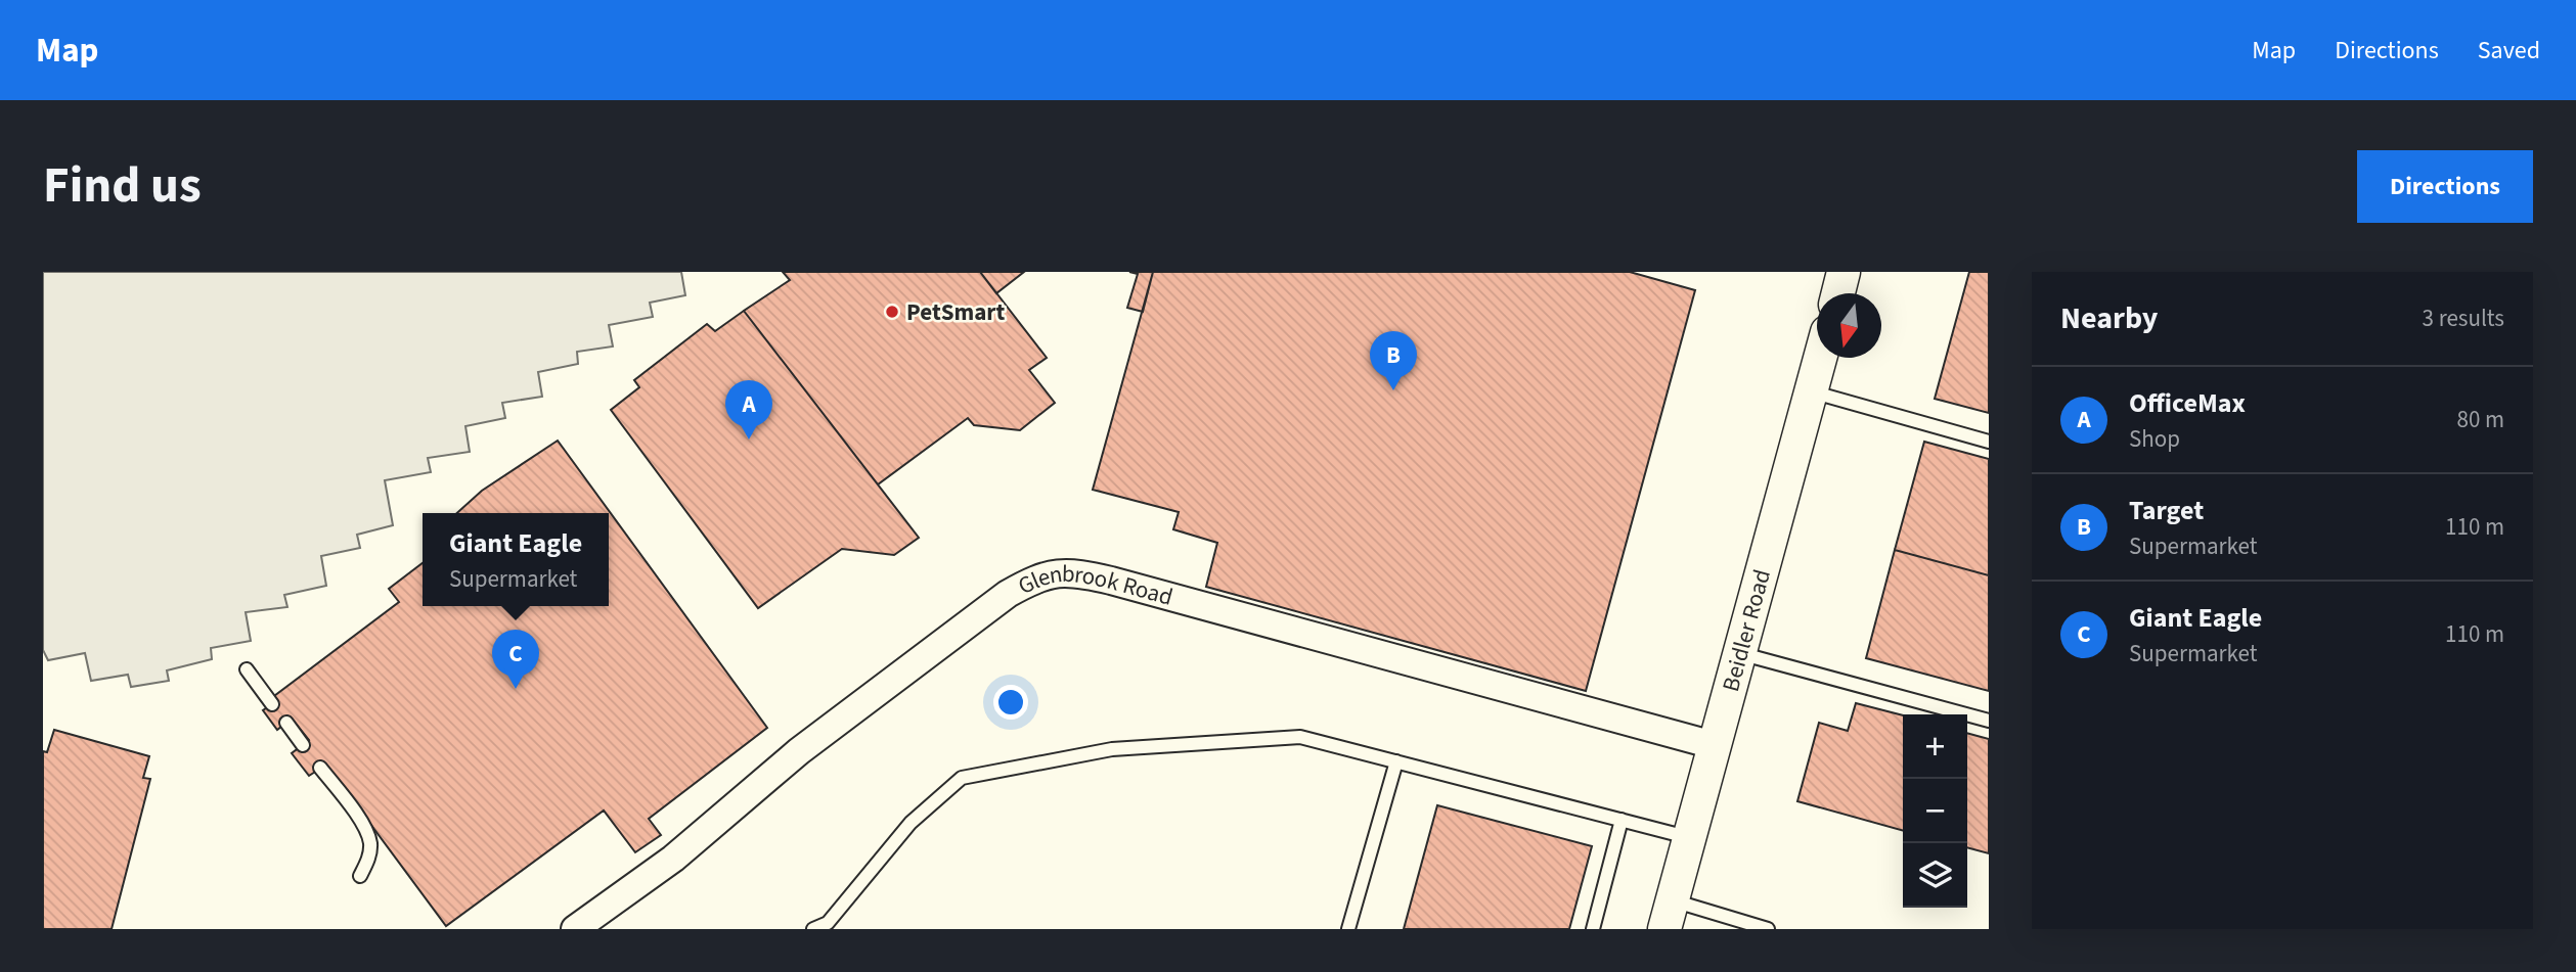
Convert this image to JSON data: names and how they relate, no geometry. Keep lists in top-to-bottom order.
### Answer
{
  "streets": {
    "street": ["Glenbrook Road", "Beidler Road"]
  },
  "crossings": [
    ["Glenbrook Road", "Beidler Road"]
  ],
  "places": ["PetSmart"],
  "north": "bottom",
  "page": {
    "header": "Map",
    "nav": ["Map", "Directions", "Saved"],
    "title": "Find us",
    "buttons": "Directions",
    "heading": ["Nearby", "3 results"],
    "pins": ["B", "A", "C"],
    "list": [
      {
        "mark": "A",
        "name": "OfficeMax",
        "note": "Shop",
        "value": "80 m"
      },
      {
        "mark": "B",
        "name": "Target",
        "note": "Supermarket",
        "value": "110 m"
      },
      {
        "mark": "C",
        "name": "Giant Eagle",
        "note": "Supermarket",
        "value": "110 m"
      }
    ],
    "popup": ["Giant Eagle", "Supermarket"],
    "map_buttons": ["+", "−"]
  }
}
